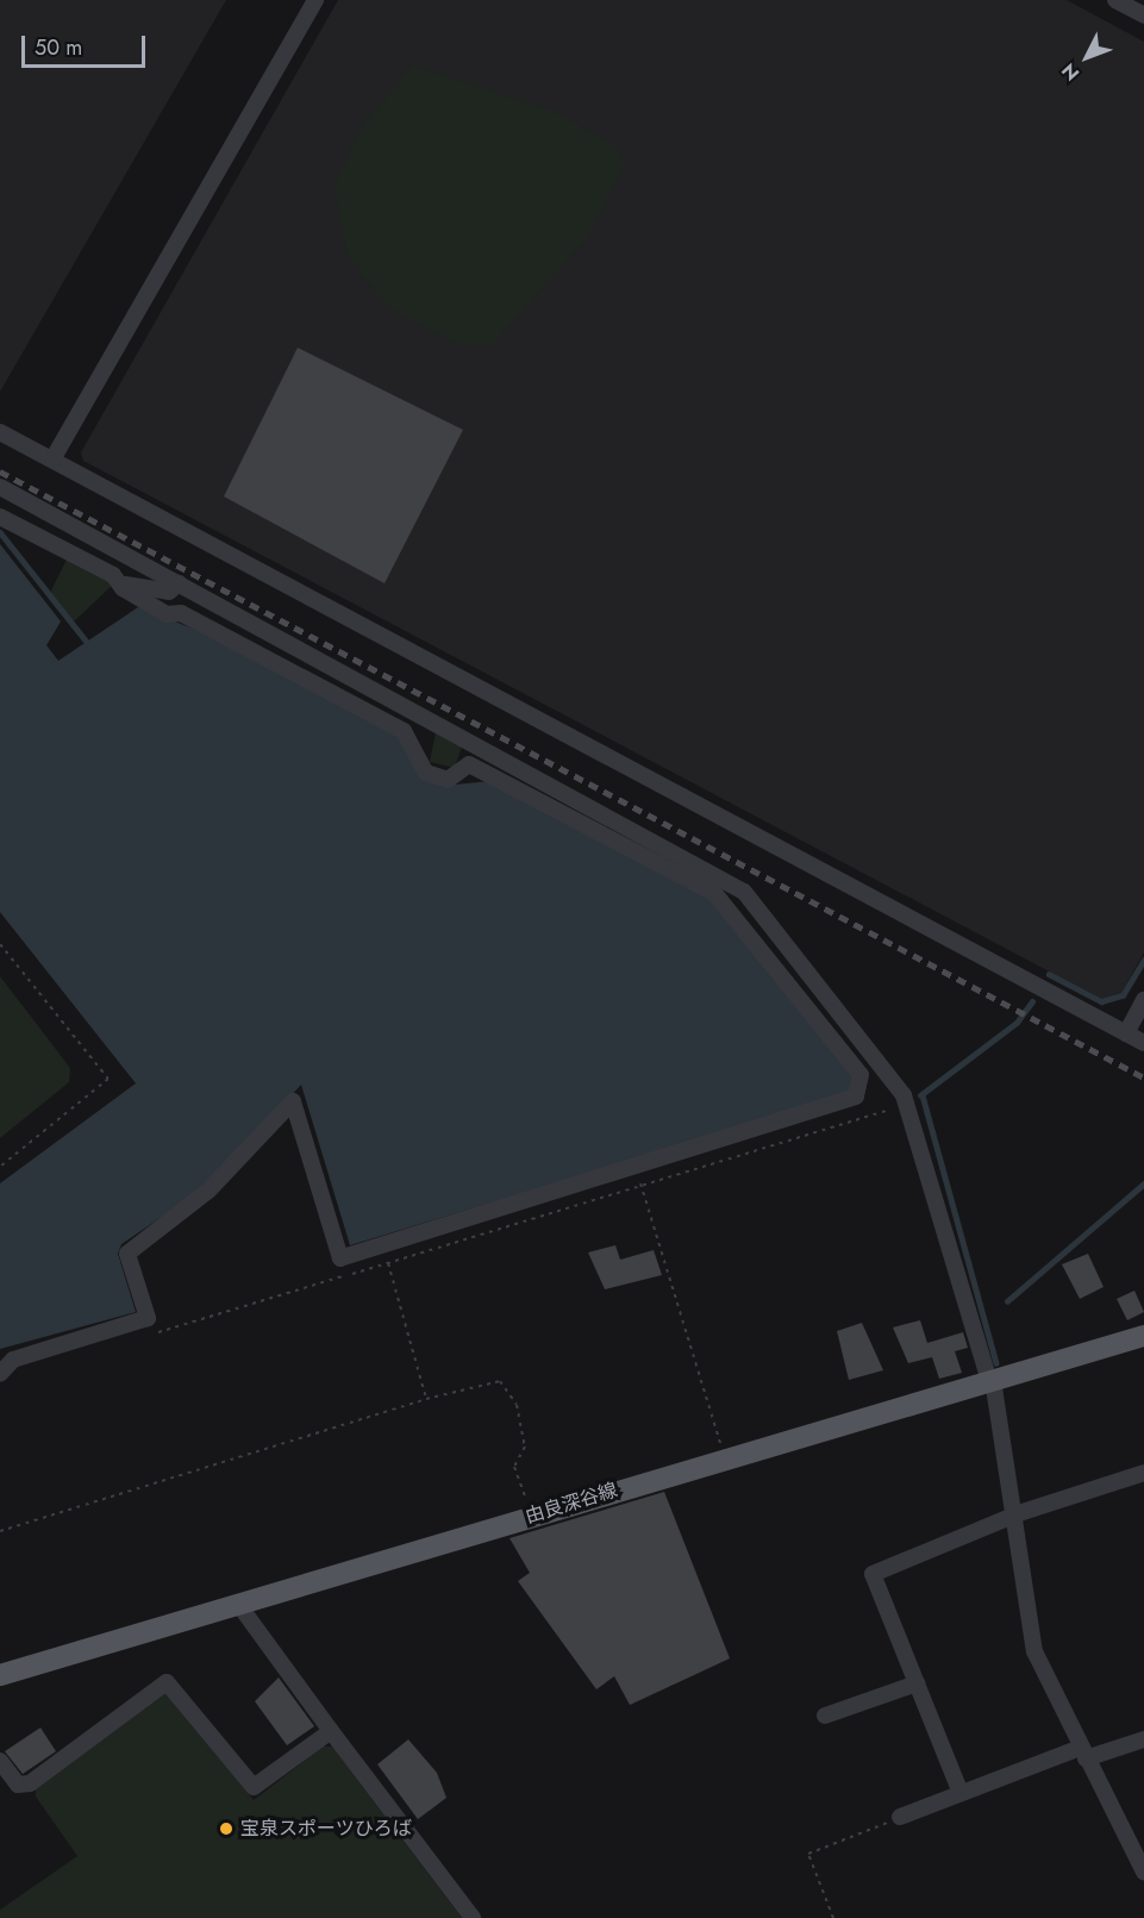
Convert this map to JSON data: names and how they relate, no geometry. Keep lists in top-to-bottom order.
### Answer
{
  "streets": {
    "main road": ["由良深谷線"]
  },
  "places": ["宝泉スポーツひろば"],
  "scale_bar": "50 m",
  "north": "bottom left"
}
